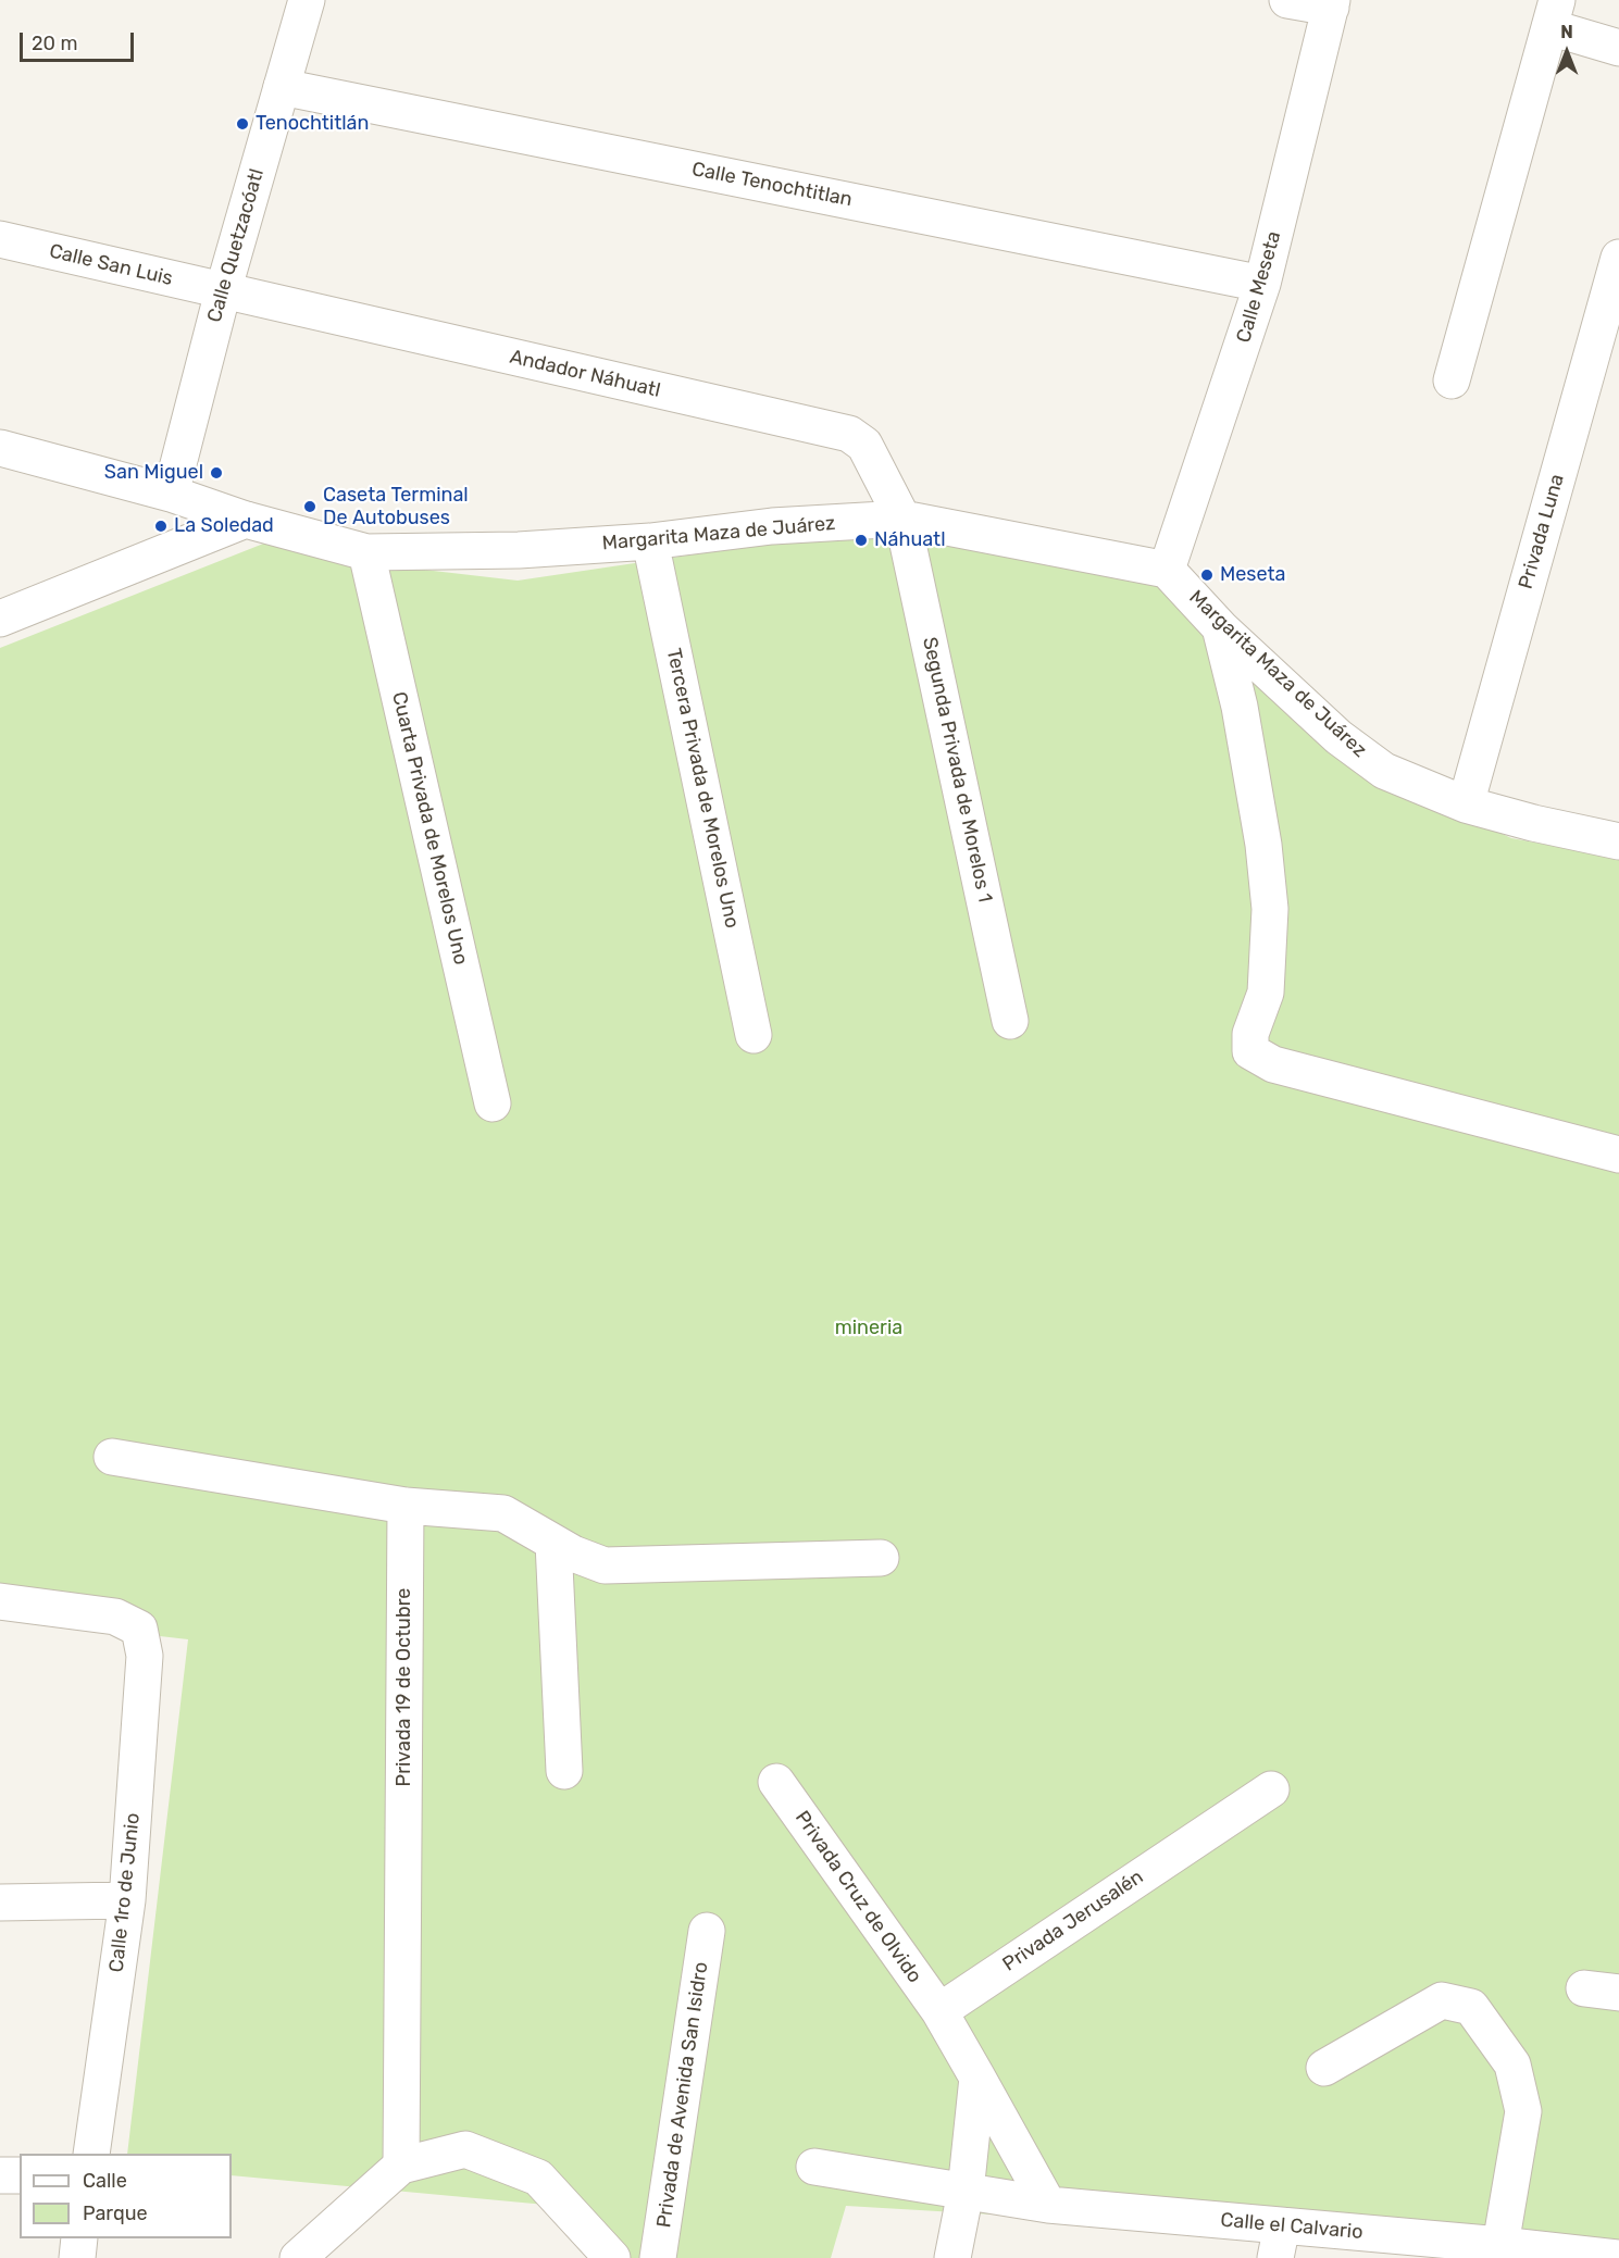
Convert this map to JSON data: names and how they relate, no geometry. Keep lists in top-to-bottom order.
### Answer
{
  "streets": {
    "street": [
      "Calle Tenochtitlan",
      "Calle Quetzacóatl",
      "Calle San Luis",
      "Calle Meseta",
      "Andador Náhuatl",
      "Privada Luna",
      "Margarita Maza de Juárez",
      "Segunda Privada de Morelos 1",
      "Tercera Privada de Morelos Uno",
      "Cuarta Privada de Morelos Uno",
      "Privada 19 de Octubre",
      "Calle 1ro de Junio",
      "Privada Cruz de Olvido",
      "Privada Jerusalén",
      "Privada de Avenida San Isidro",
      "Calle el Calvario"
    ]
  },
  "crossings": [
    ["Calle Tenochtitlan", "Calle Quetzacóatl"],
    ["Calle Tenochtitlan", "Calle Meseta"],
    ["Calle Quetzacóatl", "Calle San Luis"],
    ["Calle Quetzacóatl", "Andador Náhuatl"],
    ["Calle Quetzacóatl", "Margarita Maza de Juárez"],
    ["Calle San Luis", "Andador Náhuatl"],
    ["Calle Meseta", "Margarita Maza de Juárez"],
    ["Andador Náhuatl", "Margarita Maza de Juárez"],
    ["Andador Náhuatl", "Segunda Privada de Morelos 1"],
    ["Privada Luna", "Margarita Maza de Juárez"],
    ["Margarita Maza de Juárez", "Segunda Privada de Morelos 1"],
    ["Margarita Maza de Juárez", "Tercera Privada de Morelos Uno"],
    ["Margarita Maza de Juárez", "Cuarta Privada de Morelos Uno"],
    ["Privada Cruz de Olvido", "Privada Jerusalén"]
  ],
  "parks": ["mineria"],
  "places": [
    "Tenochtitlán",
    "San Miguel",
    "Caseta Terminal De Autobuses",
    "La Soledad",
    "Náhuatl",
    "Meseta"
  ],
  "legend": ["Calle", "Parque"],
  "scale_bar": "20 m",
  "north": "top"
}
